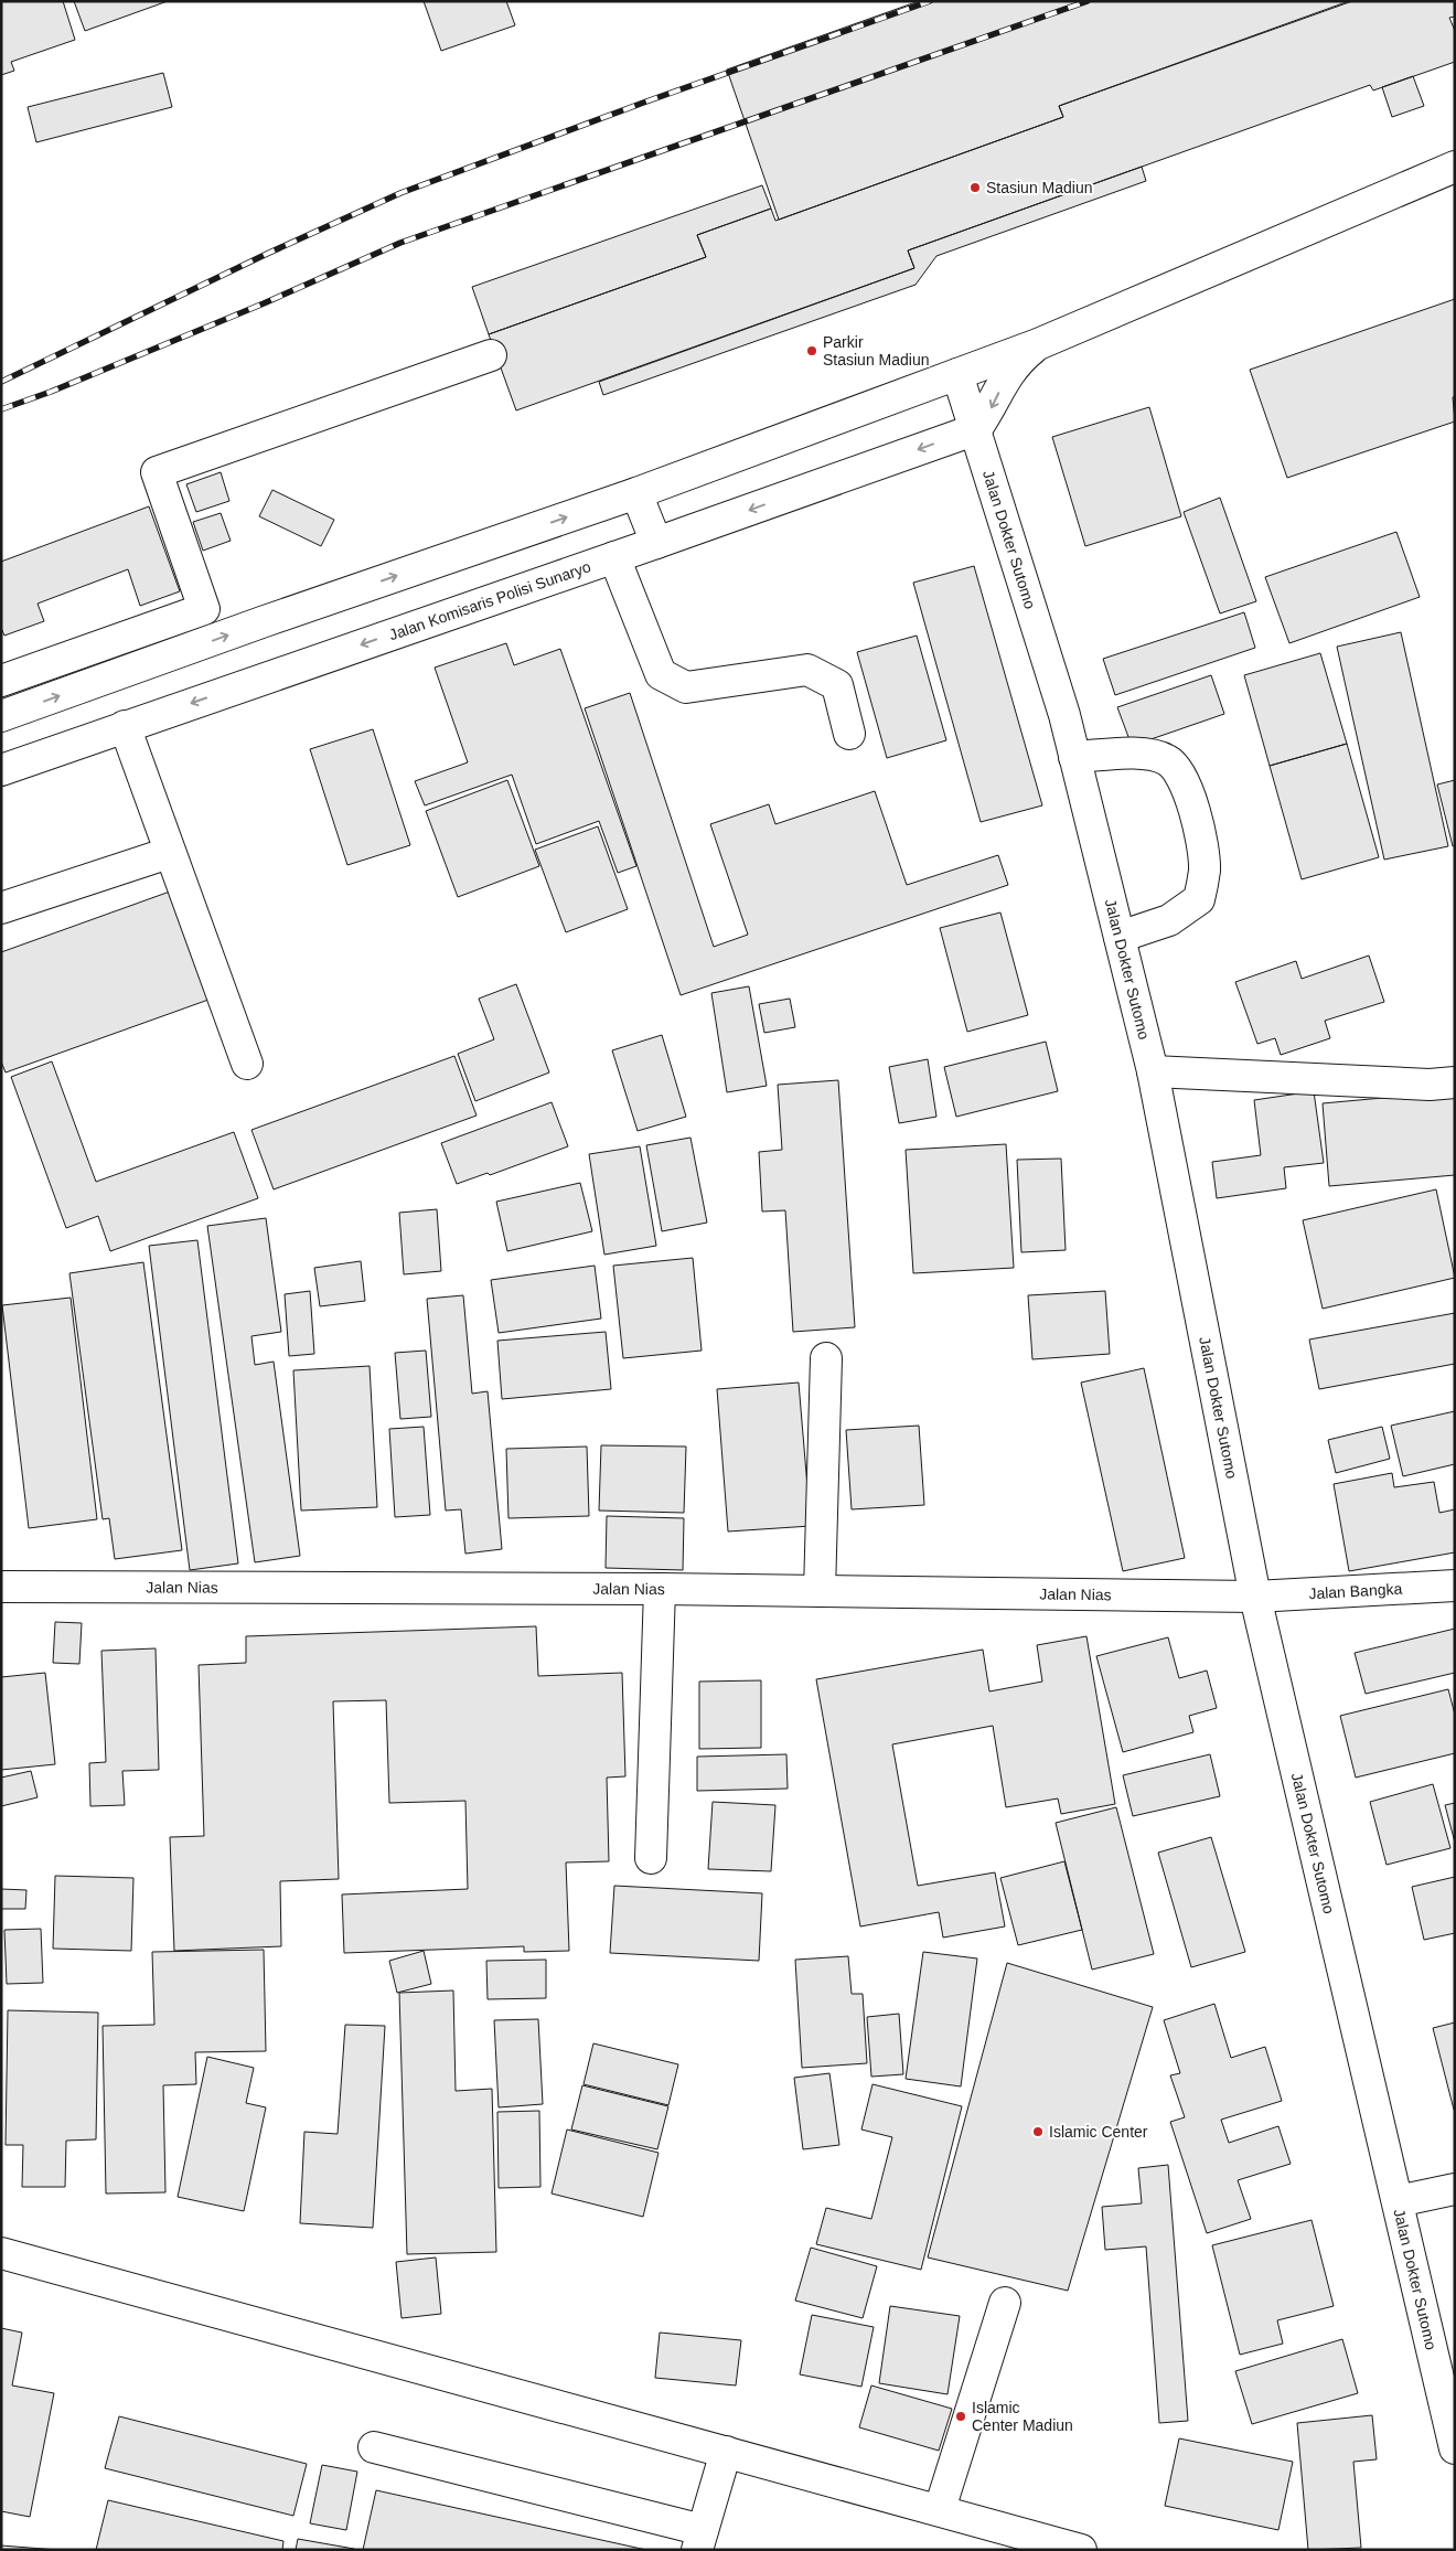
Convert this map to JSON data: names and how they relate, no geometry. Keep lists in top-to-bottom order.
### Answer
{
  "streets": {
    "main road": [
      "Jalan Dokter Sutomo",
      "Jalan Komisaris Polisi Sunaryo",
      "Jalan Nias",
      "Jalan Bangka"
    ]
  },
  "crossings": [
    ["Jalan Dokter Sutomo", "Jalan Komisaris Polisi Sunaryo"],
    ["Jalan Dokter Sutomo", "Jalan Nias"],
    ["Jalan Dokter Sutomo", "Jalan Bangka"],
    ["Jalan Nias", "Jalan Bangka"]
  ],
  "places": [
    "Stasiun Madiun",
    "Parkir Stasiun Madiun",
    "Islamic Center",
    "Islamic Center Madiun"
  ]
}
